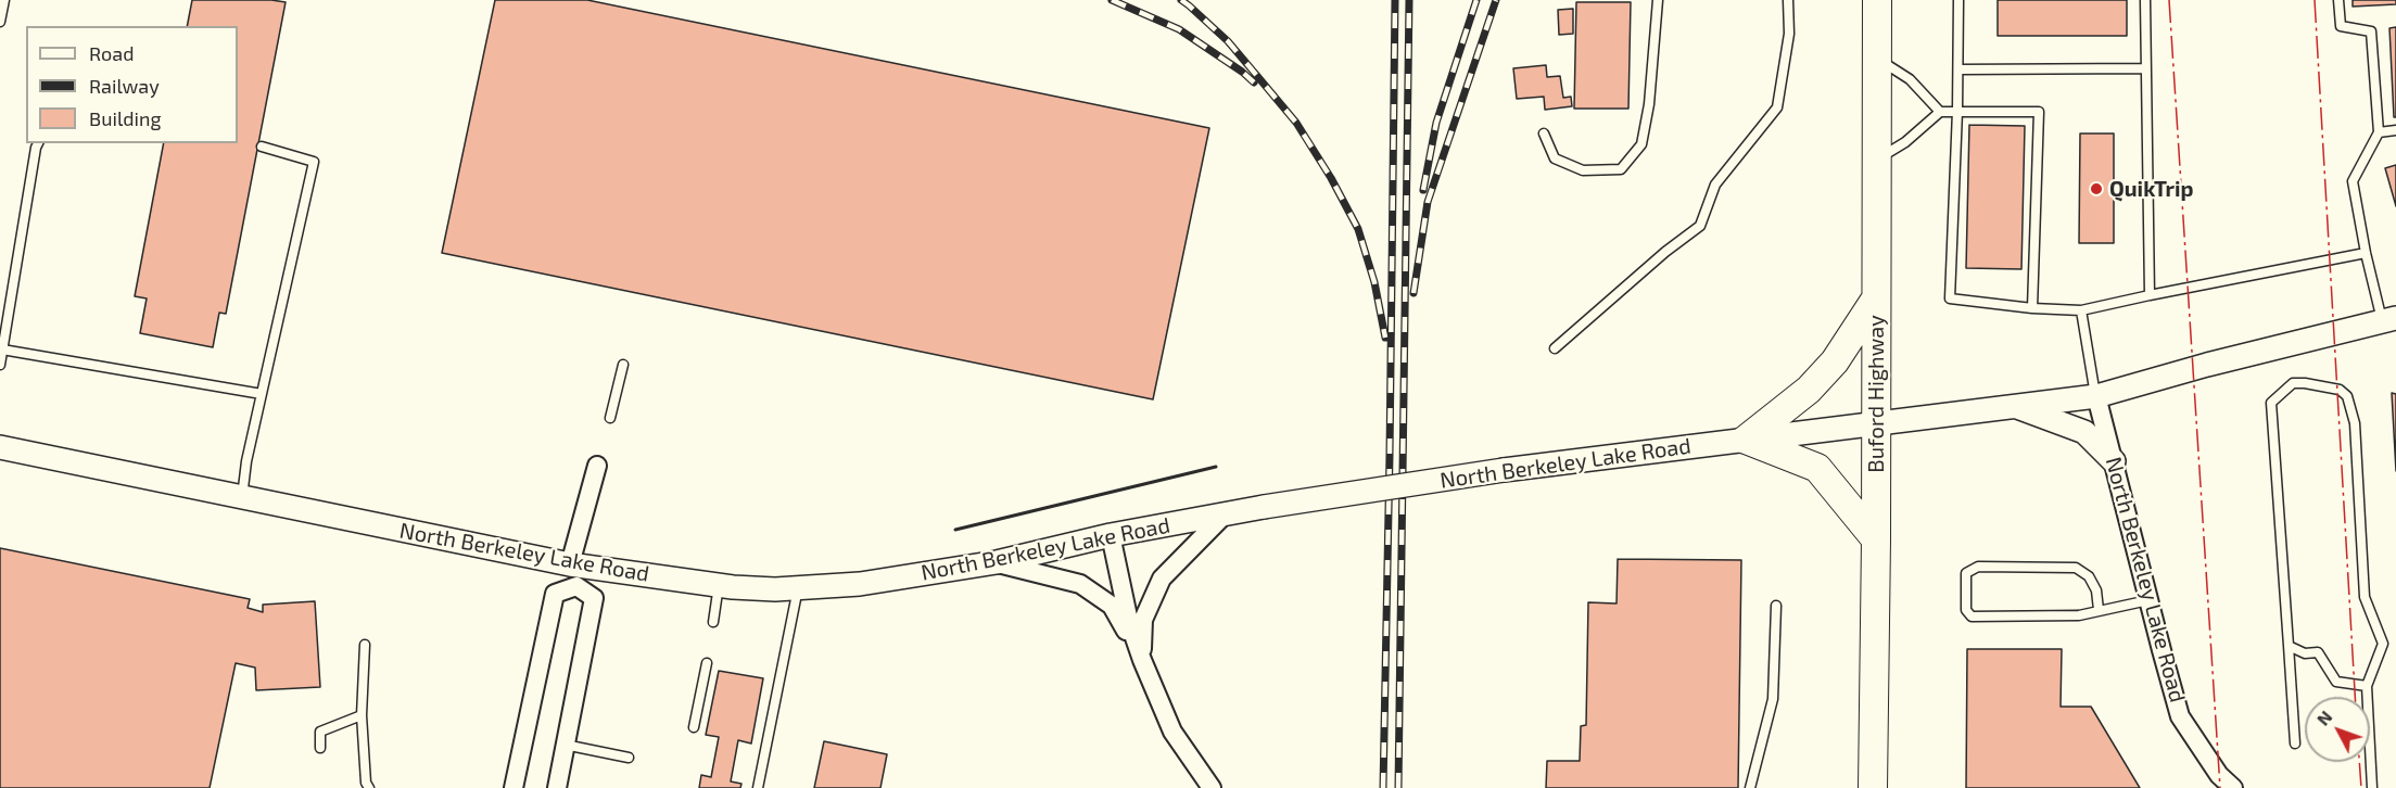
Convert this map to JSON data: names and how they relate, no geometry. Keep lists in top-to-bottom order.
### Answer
{
  "streets": {
    "main road": ["Buford Highway"],
    "street": ["North Berkeley Lake Road"]
  },
  "crossings": [
    ["Buford Highway", "North Berkeley Lake Road"]
  ],
  "places": ["QuikTrip"],
  "legend": ["Road", "Railway", "Building"],
  "north": "top left"
}
